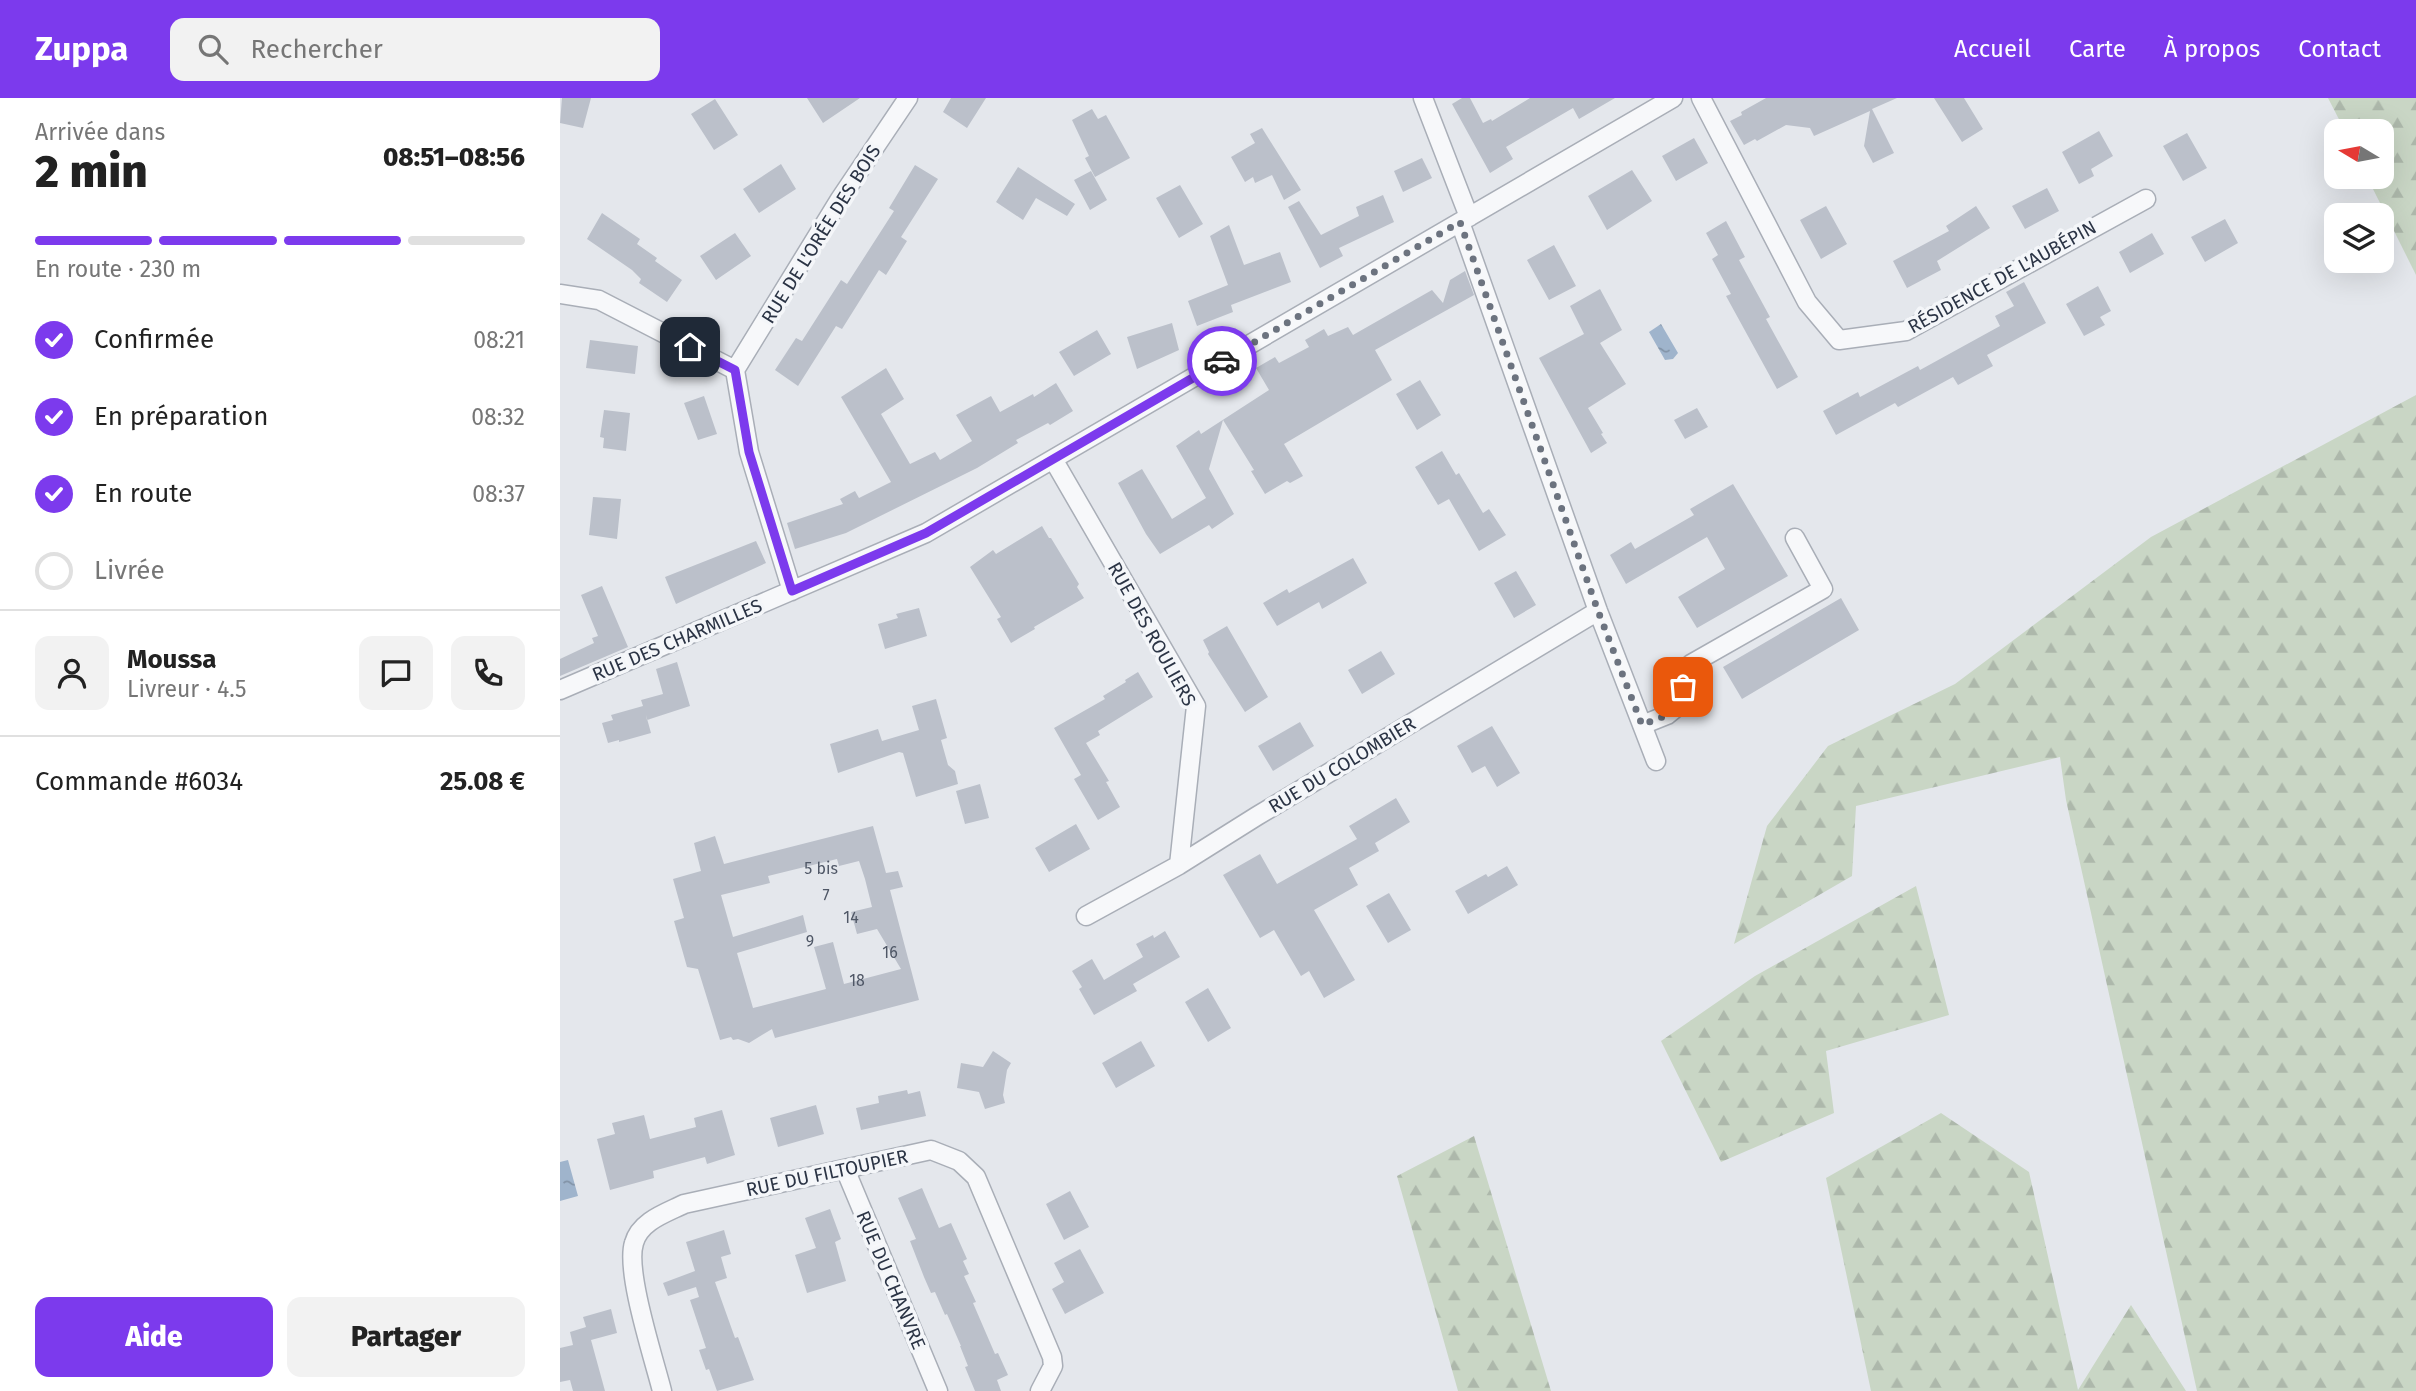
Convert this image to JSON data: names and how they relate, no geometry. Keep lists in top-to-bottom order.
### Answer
{
  "streets": {
    "street": [
      "RUE DE L'ORÉE DES BOIS",
      "RÉSIDENCE DE L'AUBÉPIN",
      "RUE DES ROULIERS",
      "RUE DES CHARMILLES",
      "RUE DU COLOMBIER",
      "RUE DU FILTOUPIER",
      "RUE DU CHANVRE"
    ]
  },
  "crossings": [
    ["RUE DES ROULIERS", "RUE DES CHARMILLES"],
    ["RUE DES ROULIERS", "RUE DU COLOMBIER"],
    ["RUE DU FILTOUPIER", "RUE DU CHANVRE"]
  ],
  "house_numbers": [
    "5 bis",
    "7",
    "14",
    "9",
    "16",
    "18"
  ],
  "north": "left",
  "page": {
    "header": "Zuppa",
    "search": "Rechercher",
    "nav": [
      "Accueil",
      "Carte",
      "À propos",
      "Contact"
    ],
    "heading": ["2 min", "Arrivée dans", "08:51–08:56"],
    "panel": [
      "Moussa",
      "Livreur · 4.5",
      "Commande #6034",
      "25.08 €"
    ],
    "bar": "En route · 230 m",
    "list": [
      ["Confirmée", "08:21"],
      ["En préparation", "08:32"],
      ["En route", "08:37"],
      "Livrée"
    ],
    "buttons": ["Aide", "Partager"]
  }
}
